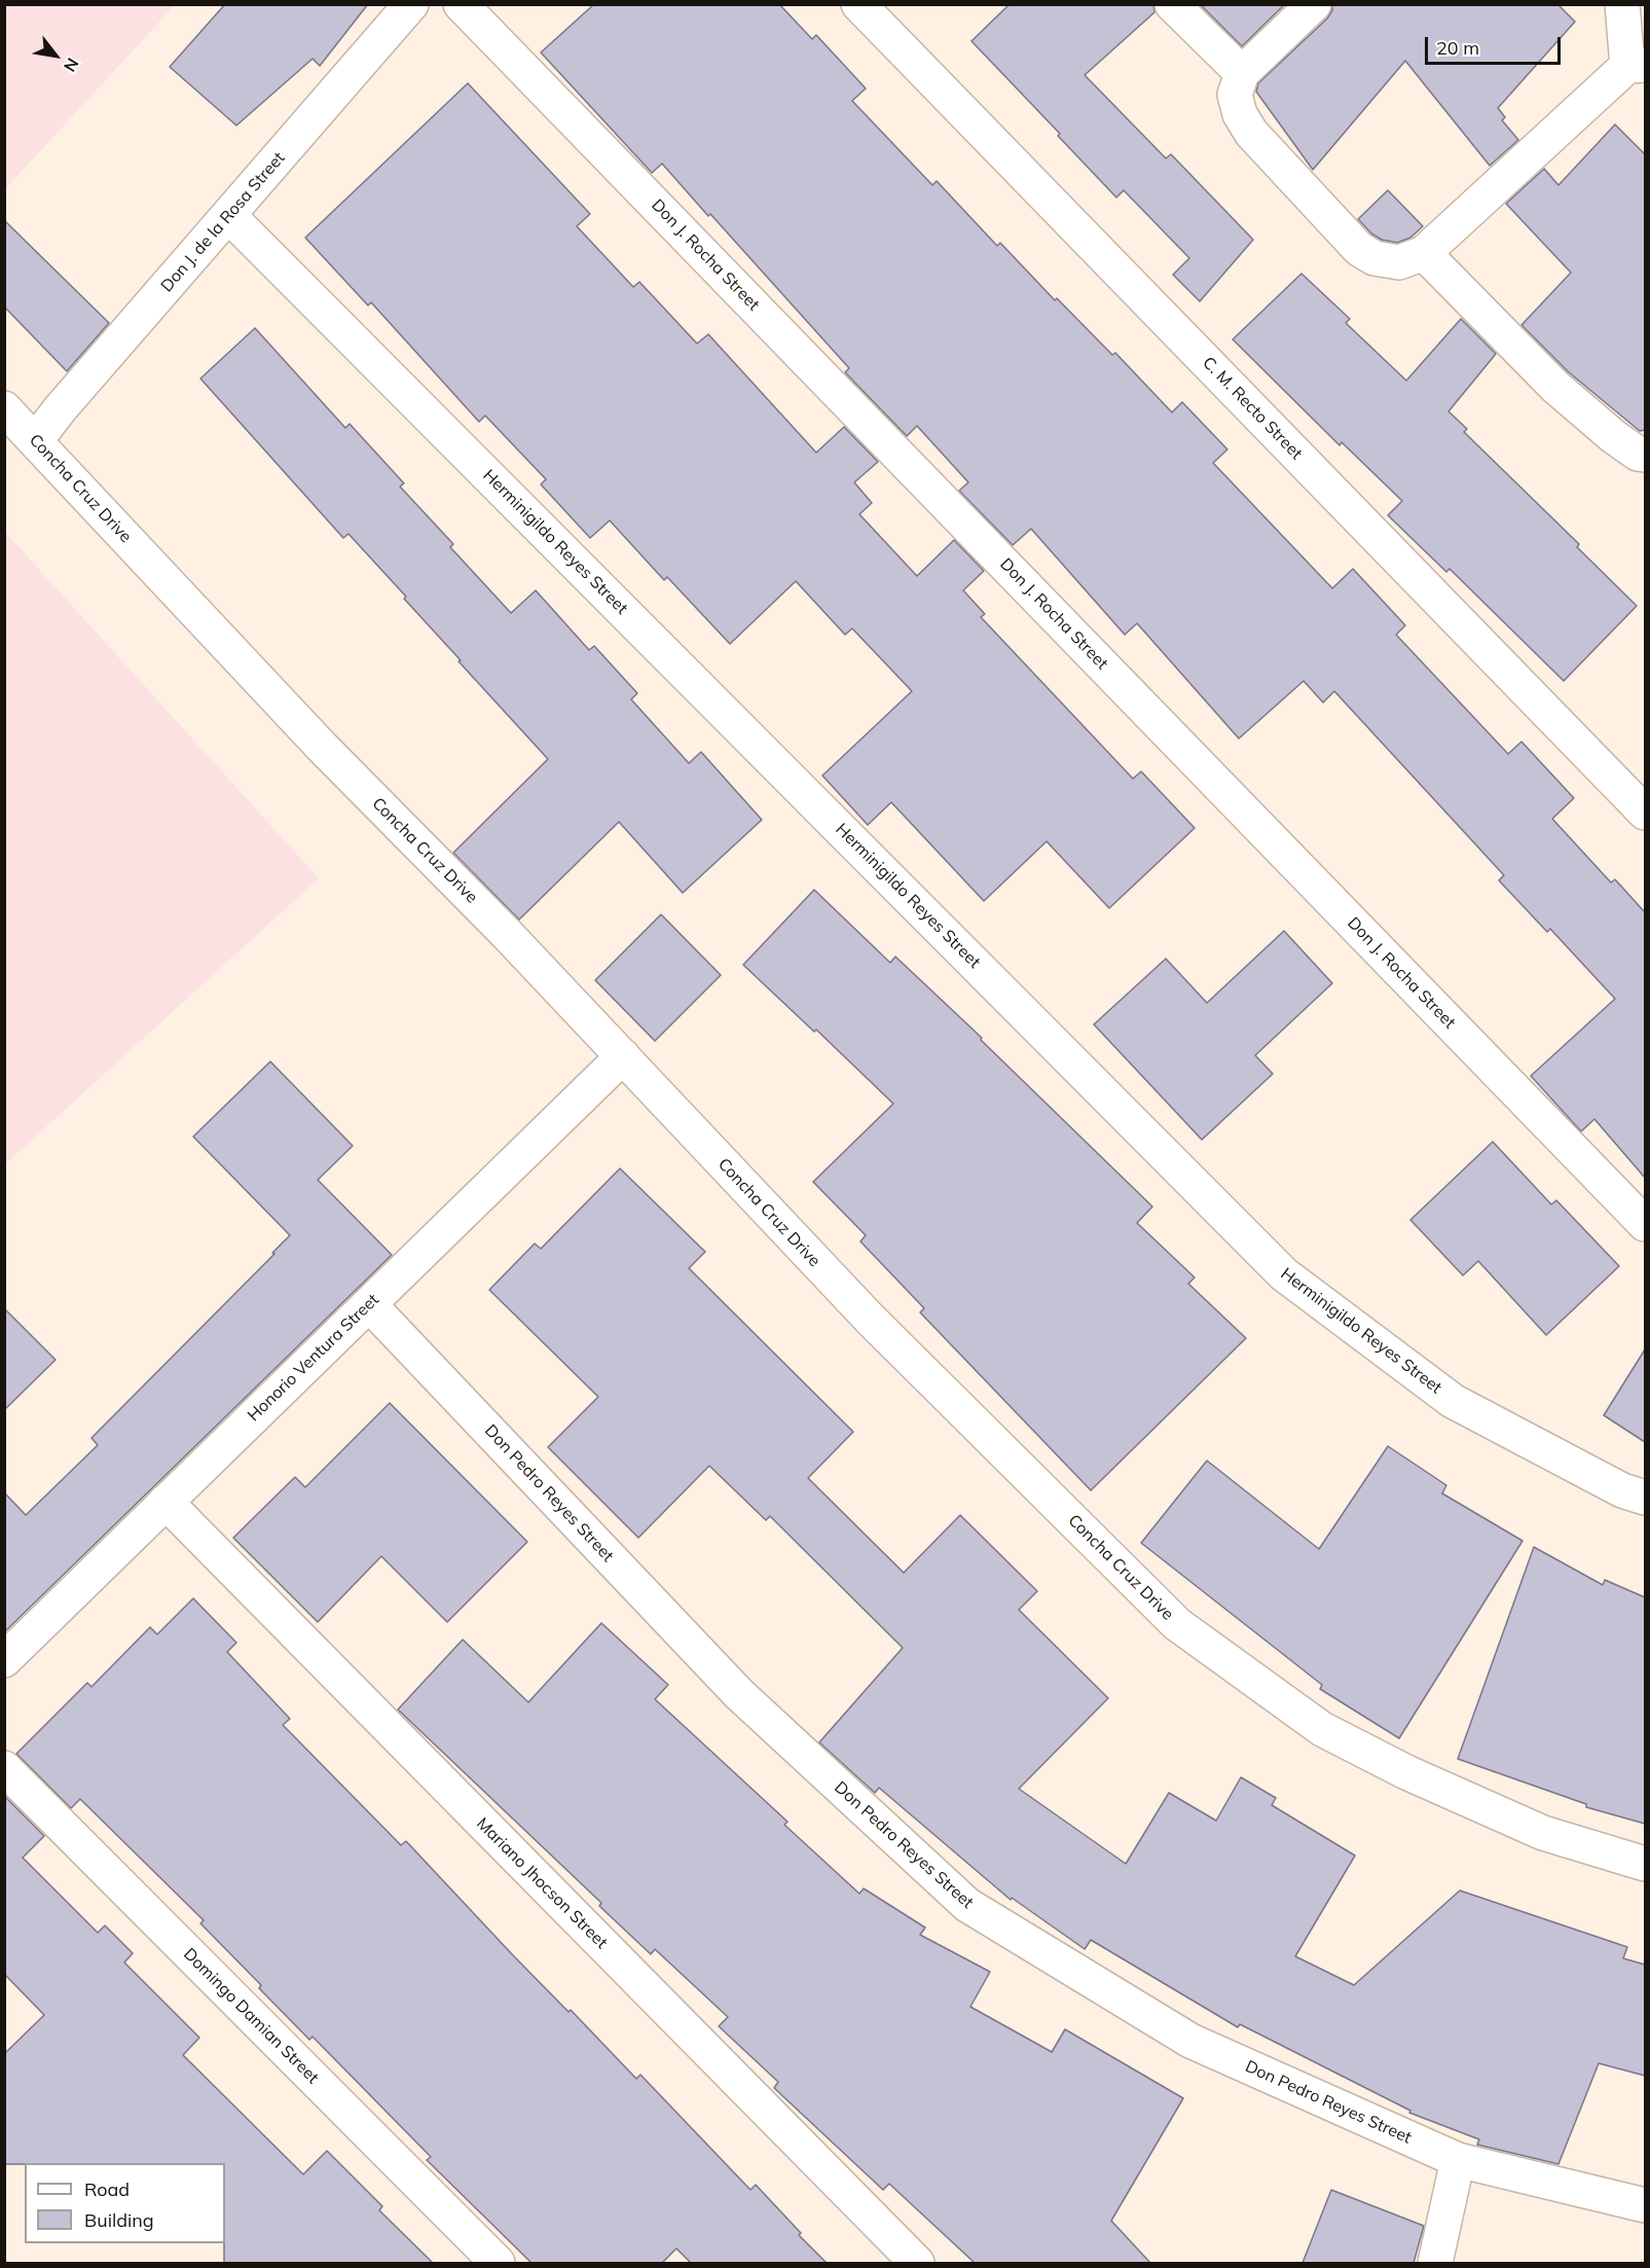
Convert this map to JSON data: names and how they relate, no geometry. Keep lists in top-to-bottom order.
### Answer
{
  "streets": {
    "street": [
      "Don J. de la Rosa Street",
      "Don J. Rocha Street",
      "C. M. Recto Street",
      "Concha Cruz Drive",
      "Herminigildo Reyes Street",
      "Honorio Ventura Street",
      "Don Pedro Reyes Street",
      "Mariano Jhocson Street",
      "Domingo Damian Street"
    ]
  },
  "crossings": [
    ["Don J. de la Rosa Street", "Concha Cruz Drive"],
    ["Don J. de la Rosa Street", "Herminigildo Reyes Street"],
    ["Concha Cruz Drive", "Honorio Ventura Street"],
    ["Honorio Ventura Street", "Don Pedro Reyes Street"],
    ["Honorio Ventura Street", "Mariano Jhocson Street"]
  ],
  "legend": ["Road", "Building"],
  "scale_bar": "20 m",
  "north": "bottom right"
}
